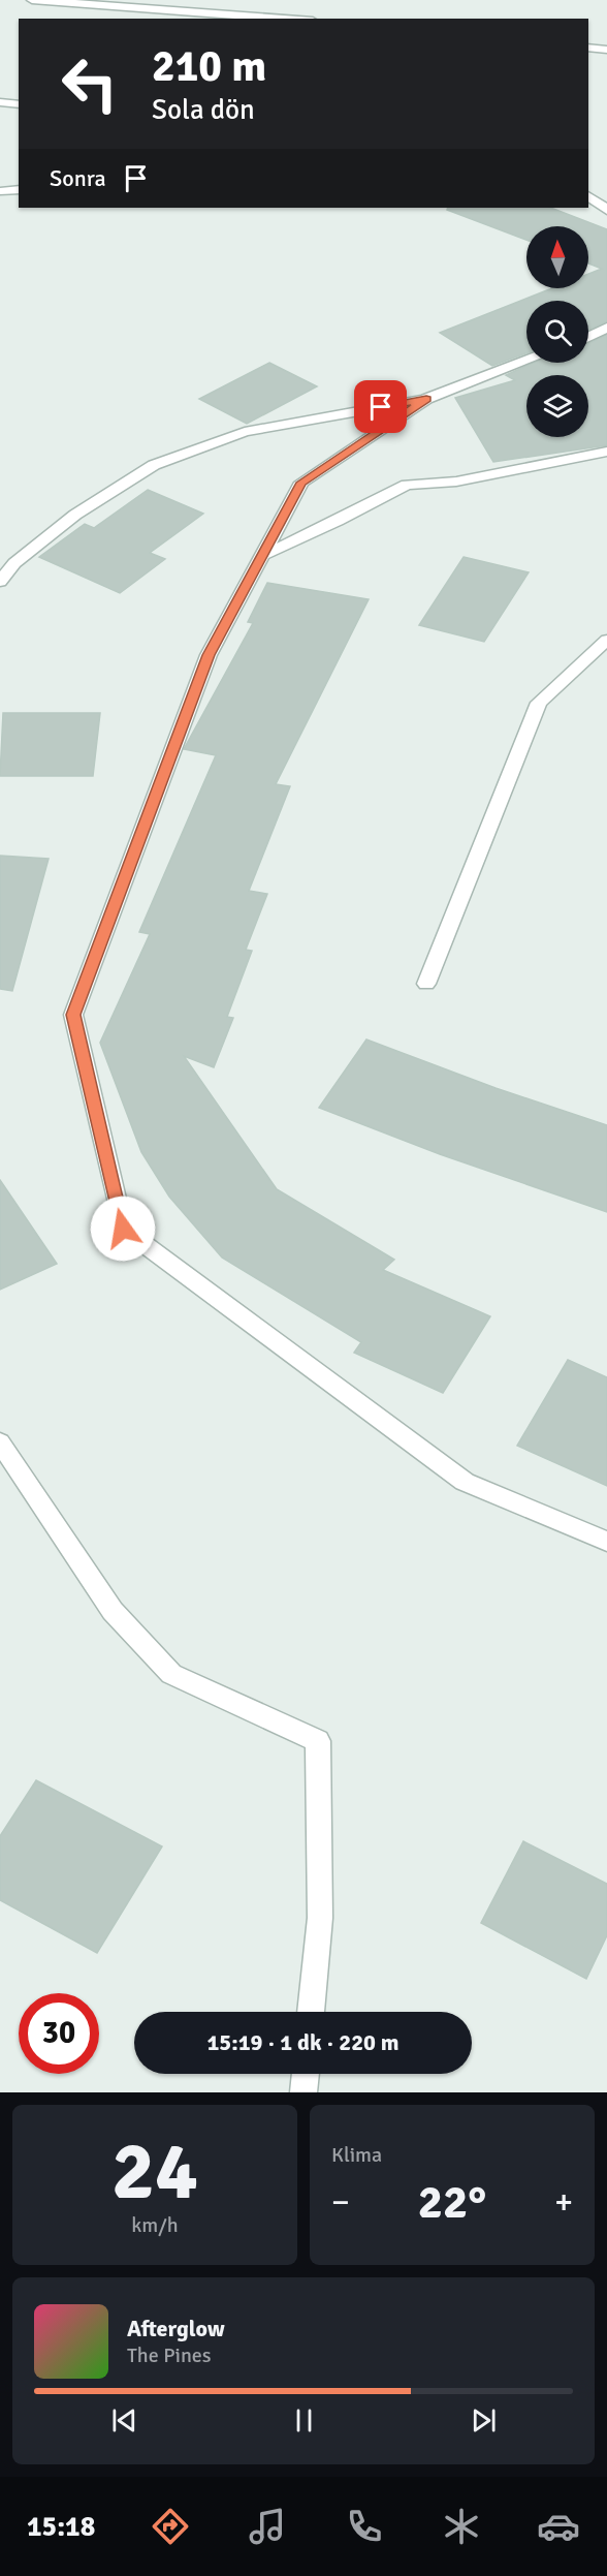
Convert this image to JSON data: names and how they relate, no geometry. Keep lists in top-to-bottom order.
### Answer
{
  "north": "top",
  "page": {
    "turn": ["210 m", "Sola dön"],
    "then": "Sonra",
    "limit": "30",
    "trip": "15:19 · 1 dk · 220 m",
    "tile": [
      ["24", "km/h"],
      "Klima"
    ],
    "heat": ["−", "22°", "+"],
    "song": ["Afterglow", "The Pines"],
    "tabs": "15:18"
  }
}
